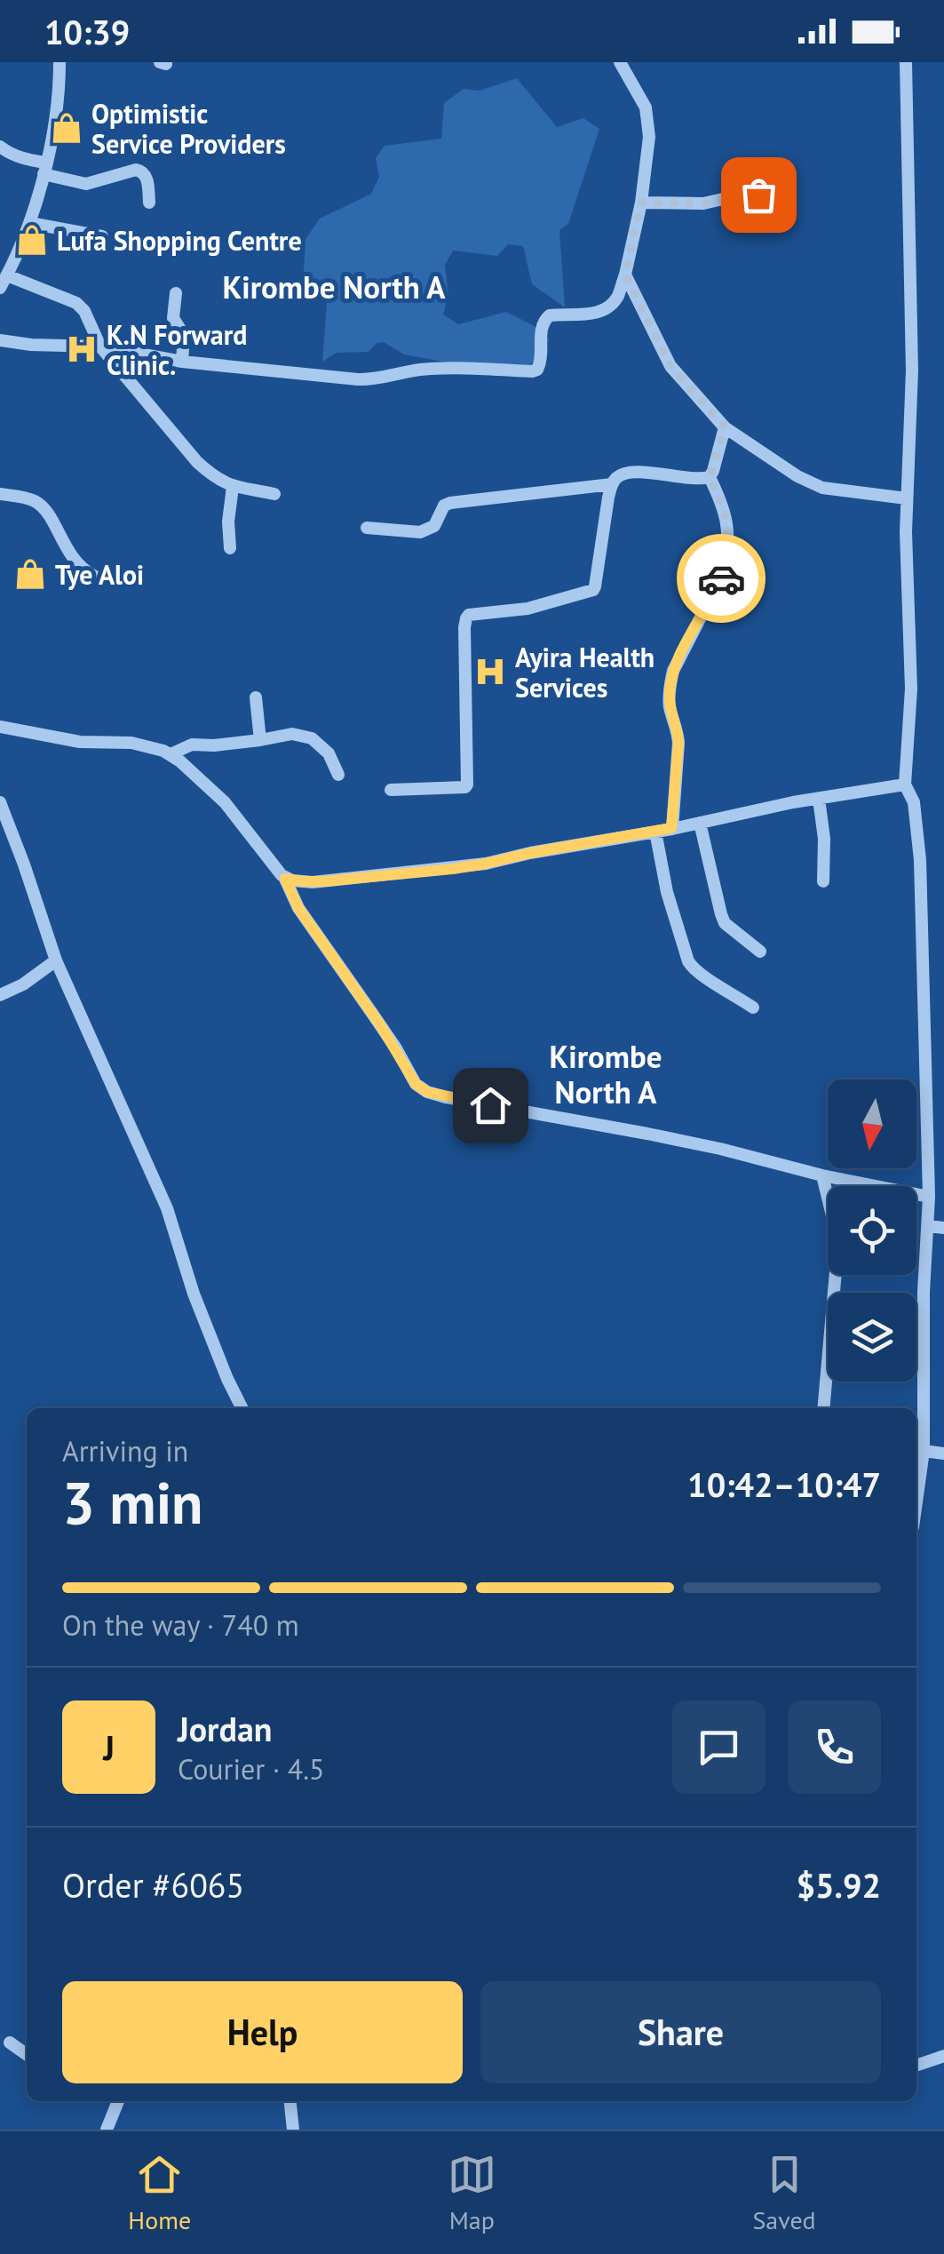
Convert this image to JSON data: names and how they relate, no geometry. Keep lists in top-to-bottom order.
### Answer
{
  "districts": ["Kirombe North A", "Kirombe North A"],
  "places": {
    "shop": ["Optimistic Service Providers", "Lufa Shopping Centre", "Tye Aloi"],
    "hospital": ["K.N Forward Clinic.", "Ayira Health Services"]
  },
  "north": "bottom",
  "page": {
    "status": "10:39",
    "heading": ["3 min", "Arriving in", "10:42–10:47"],
    "panel": [
      "Jordan",
      "Courier · 4.5",
      "Order #6065",
      "$5.92"
    ],
    "bar": "On the way · 740 m",
    "round": "J",
    "buttons": ["Help", "Share"],
    "tabs": ["Home", "Map", "Saved"]
  }
}
